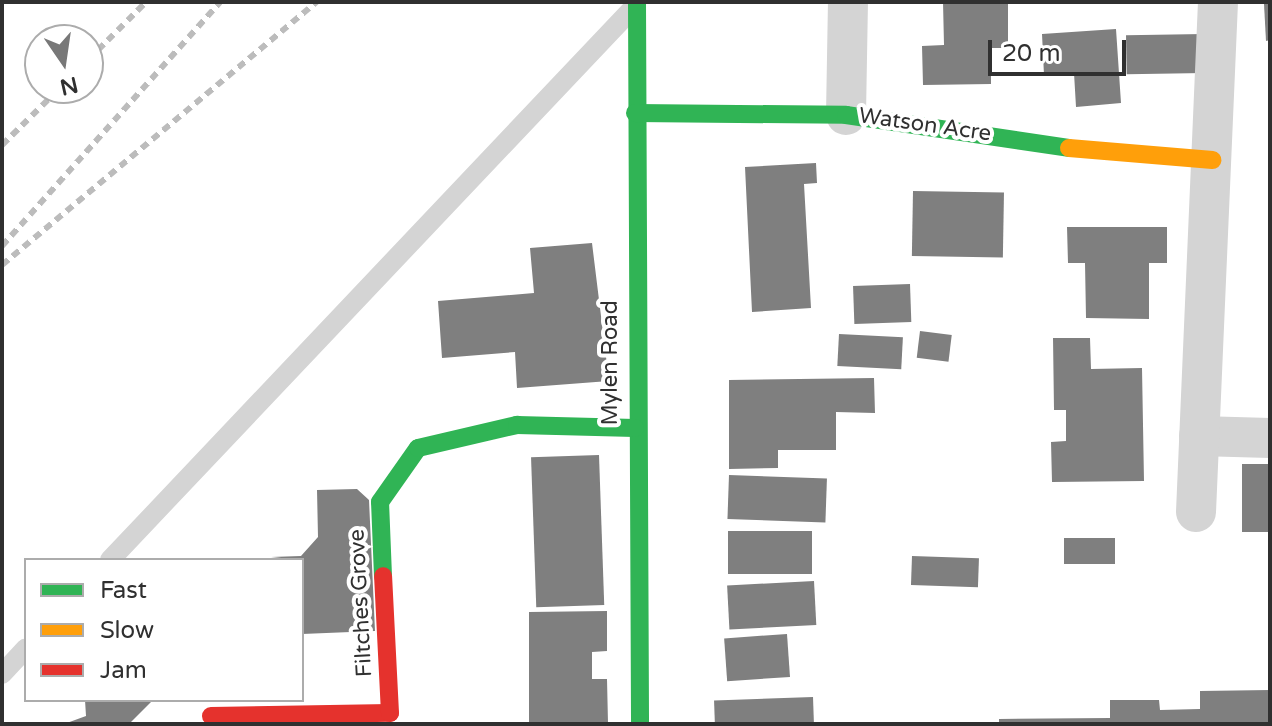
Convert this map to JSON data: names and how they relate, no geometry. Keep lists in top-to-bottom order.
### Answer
{
  "streets": {
    "street": ["Watson Acre", "Mylen Road", "Filtches Grove"]
  },
  "crossings": [
    ["Watson Acre", "Mylen Road"],
    ["Mylen Road", "Filtches Grove"]
  ],
  "legend": ["Fast", "Slow", "Jam"],
  "scale_bar": "20 m",
  "north": "bottom"
}
